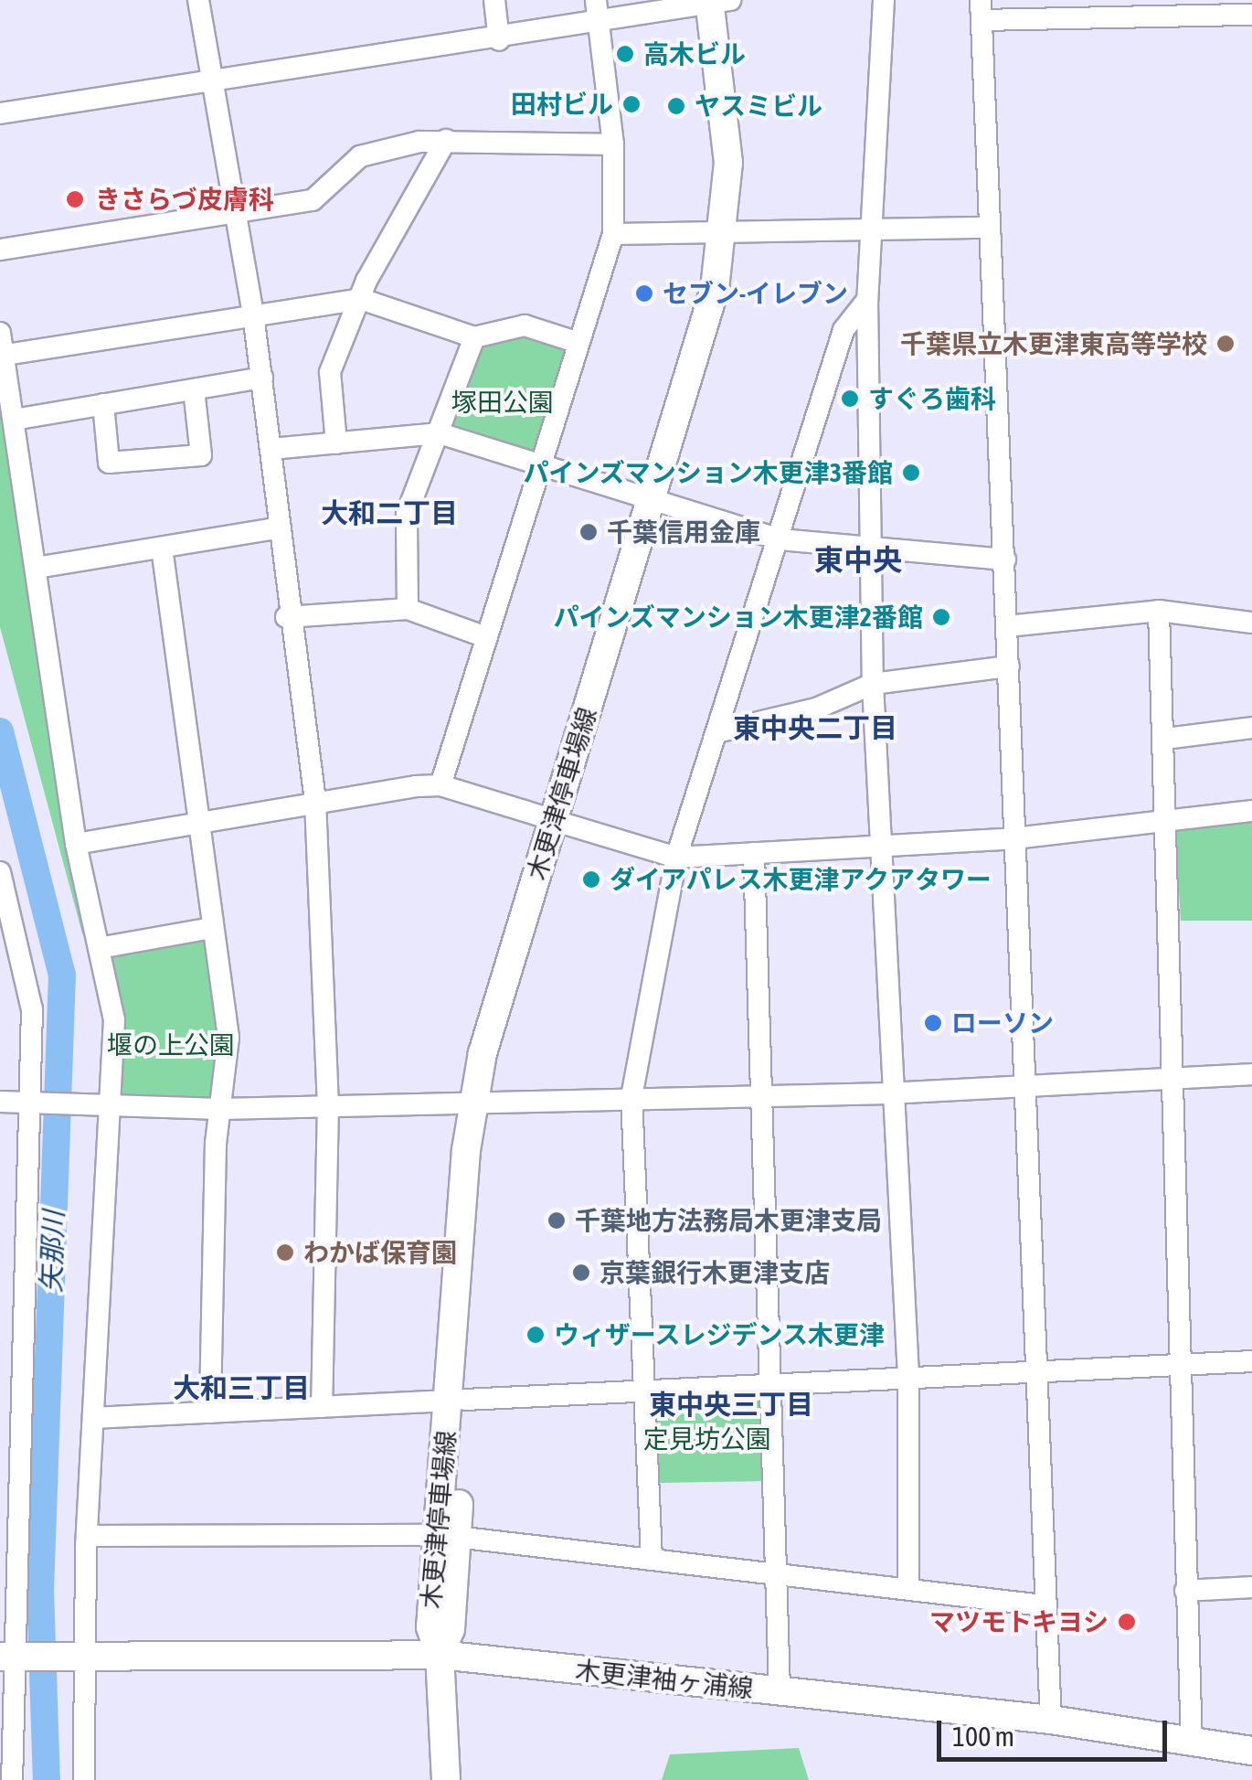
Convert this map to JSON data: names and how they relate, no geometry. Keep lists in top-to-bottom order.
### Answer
{
  "streets": {
    "main road": ["木更津停車場線", "木更津袖ヶ浦線"]
  },
  "crossings": [
    ["木更津停車場線", "木更津袖ヶ浦線"]
  ],
  "districts": [
    "大和二丁目",
    "東中央",
    "東中央二丁目",
    "大和三丁目",
    "東中央三丁目"
  ],
  "water": ["矢那川"],
  "parks": ["塚田公園", "堰の上公園", "定見坊公園"],
  "places": [
    "高木ビル",
    "田村ビル",
    "ヤスミビル",
    "きさらづ皮膚科",
    "セブン-イレブン",
    "千葉県立木更津東高等学校",
    "すぐろ歯科",
    "パインズマンション木更津3番館",
    "千葉信用金庫",
    "パインズマンション木更津2番館",
    "ダイアパレス木更津アクアタワー",
    "ローソン",
    "千葉地方法務局木更津支局",
    "わかば保育園",
    "京葉銀行木更津支店",
    "ウィザースレジデンス木更津",
    "マツモトキヨシ"
  ],
  "scale_bar": "100 m"
}
